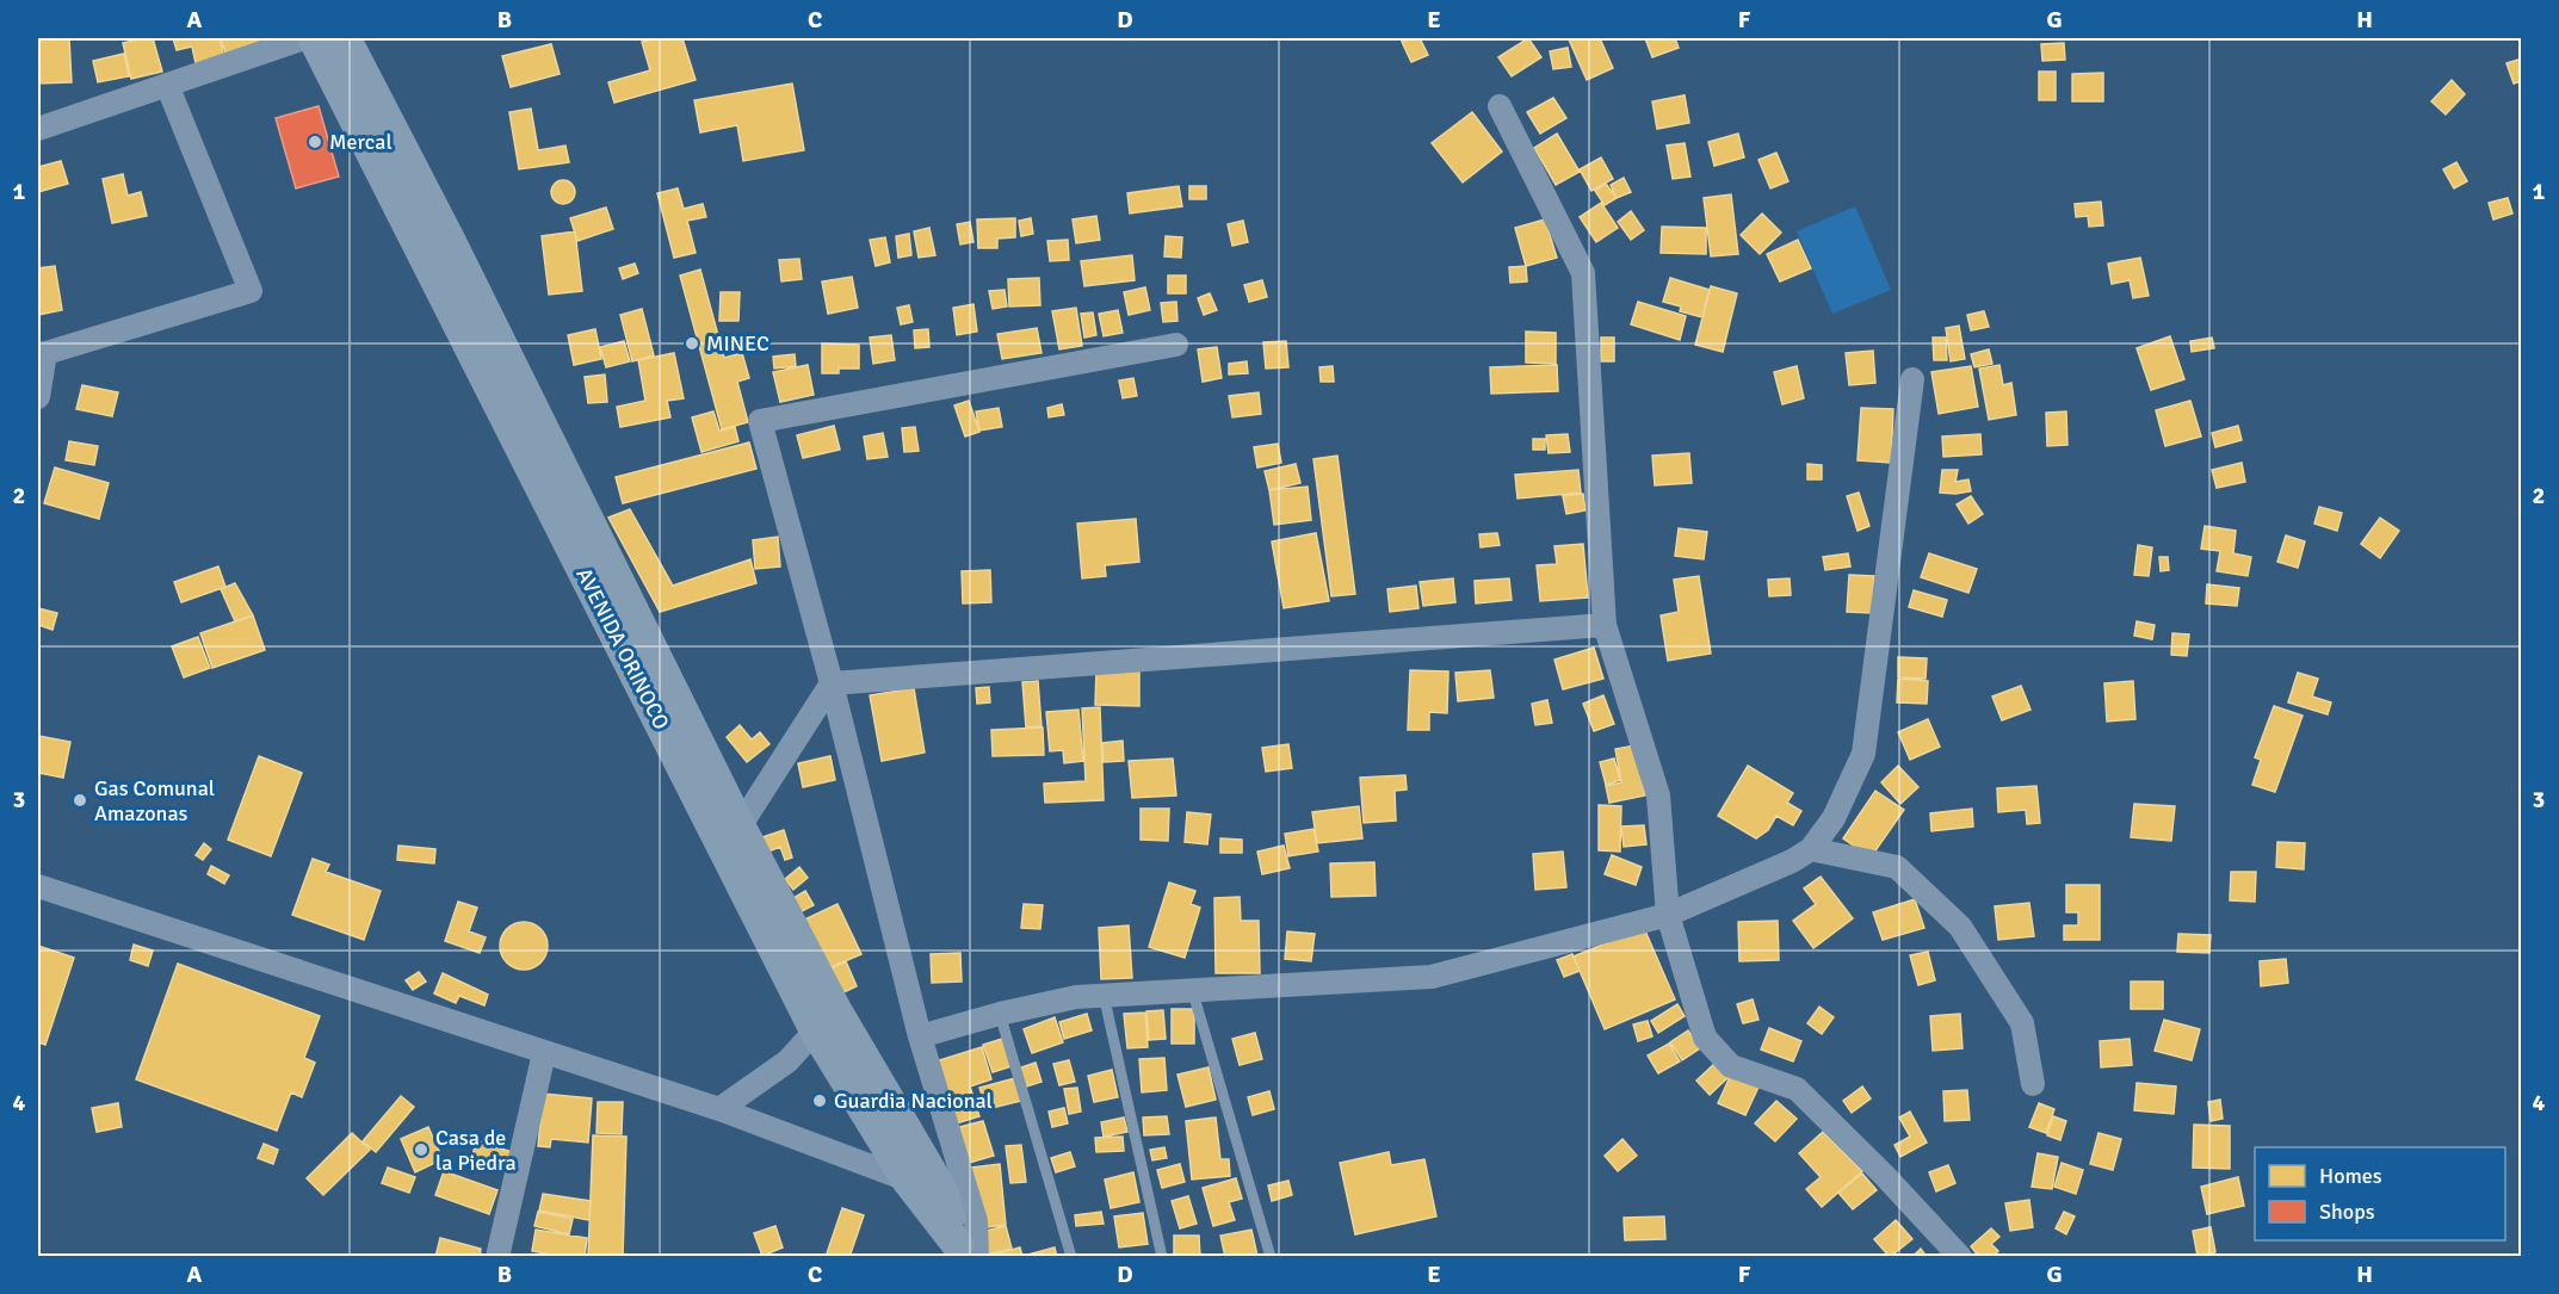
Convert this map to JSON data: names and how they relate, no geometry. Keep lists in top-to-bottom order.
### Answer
{
  "streets": {
    "street": ["AVENIDA ORINOCO"]
  },
  "places": [
    "Mercal",
    "MINEC",
    "Gas Comunal Amazonas",
    "Guardia Nacional",
    "Casa de la Piedra"
  ],
  "legend": ["Homes", "Shops"],
  "grid": {
    "columns": [
      "A",
      "B",
      "C",
      "D",
      "E",
      "F",
      "G",
      "H"
    ],
    "rows": [
      "1",
      "2",
      "3",
      "4"
    ]
  }
}
